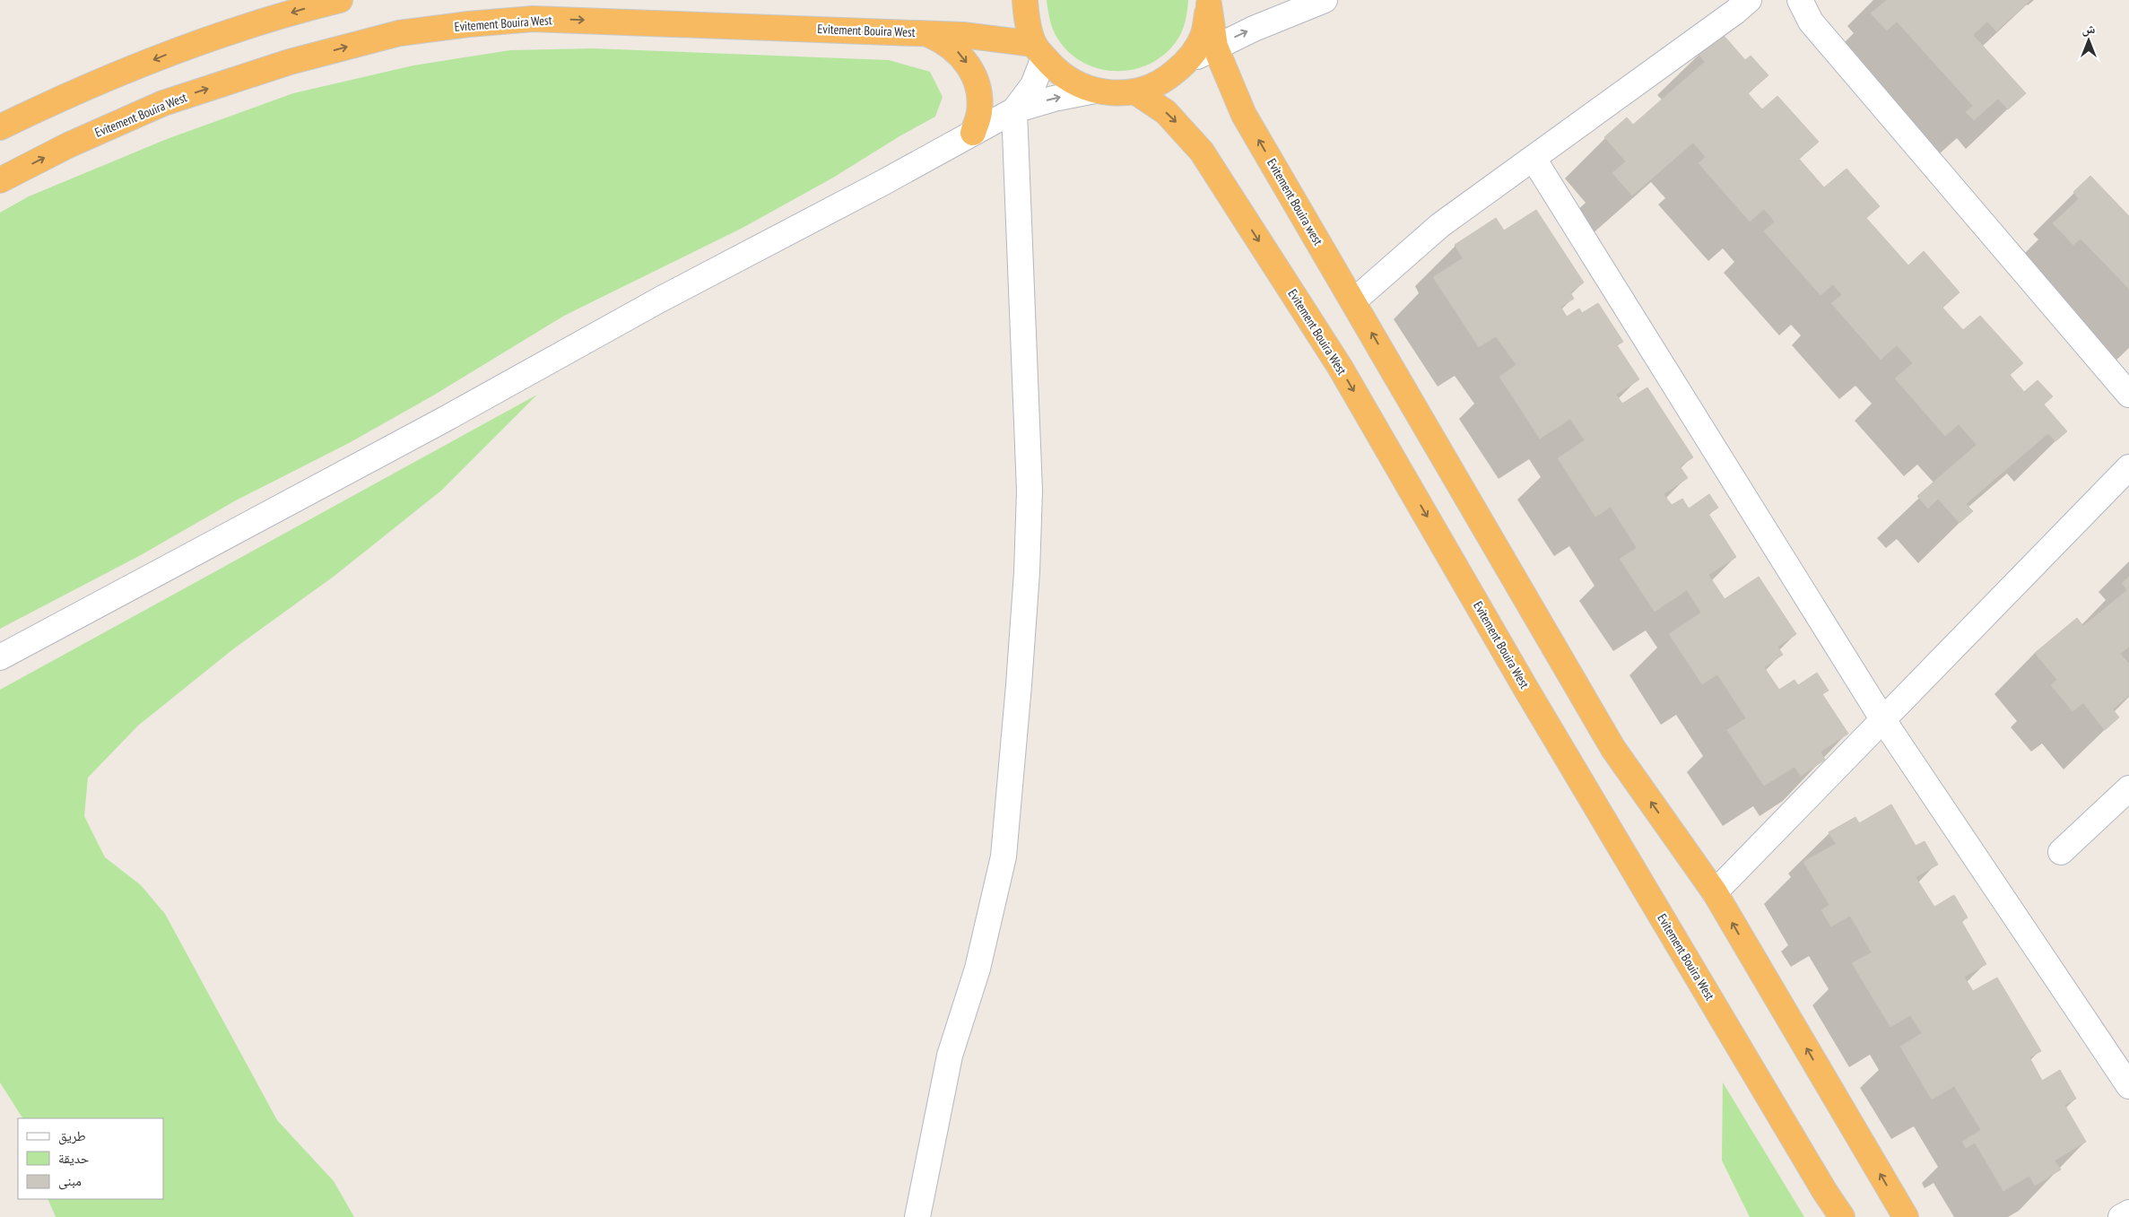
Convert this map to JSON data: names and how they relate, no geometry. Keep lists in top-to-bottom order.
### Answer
{
  "streets": {
    "highway": ["Evitement Bouira West", "Evitement Bouira west"]
  },
  "one_way": ["Evitement Bouira West", "Evitement Bouira west"],
  "legend": ["طريق", "حديقة", "مبنى"],
  "north": "top"
}
